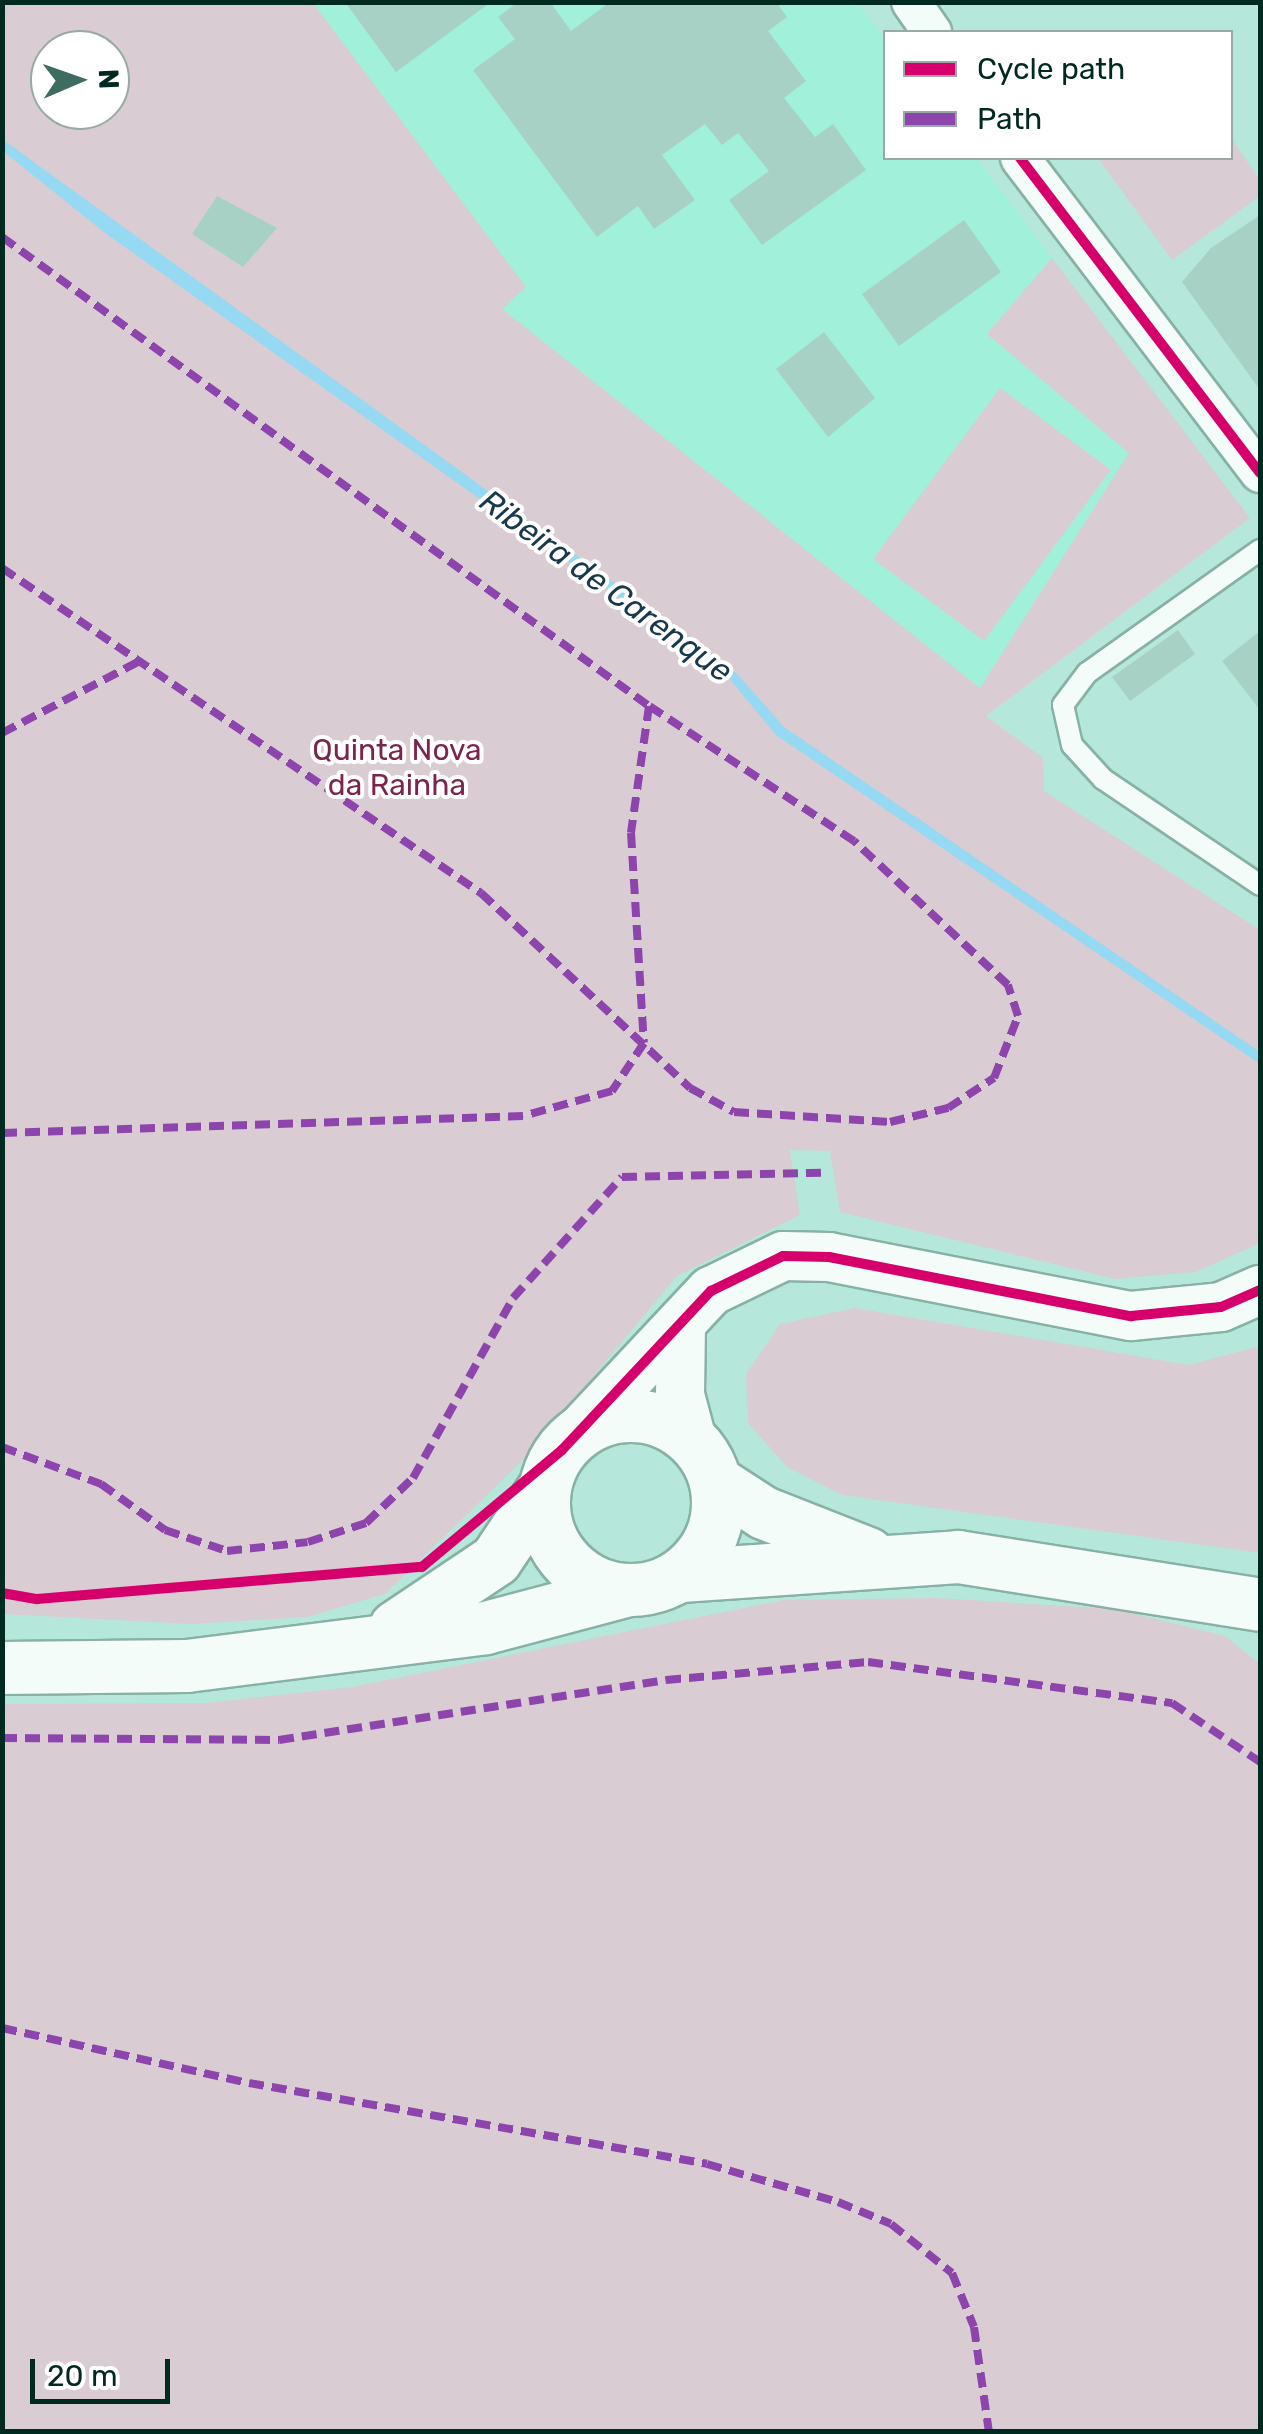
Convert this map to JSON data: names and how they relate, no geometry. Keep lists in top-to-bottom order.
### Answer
{
  "water": ["Ribeira de Carenque"],
  "parks": ["Quinta Nova da Rainha"],
  "legend": ["Cycle path", "Path"],
  "scale_bar": "20 m",
  "north": "right"
}
